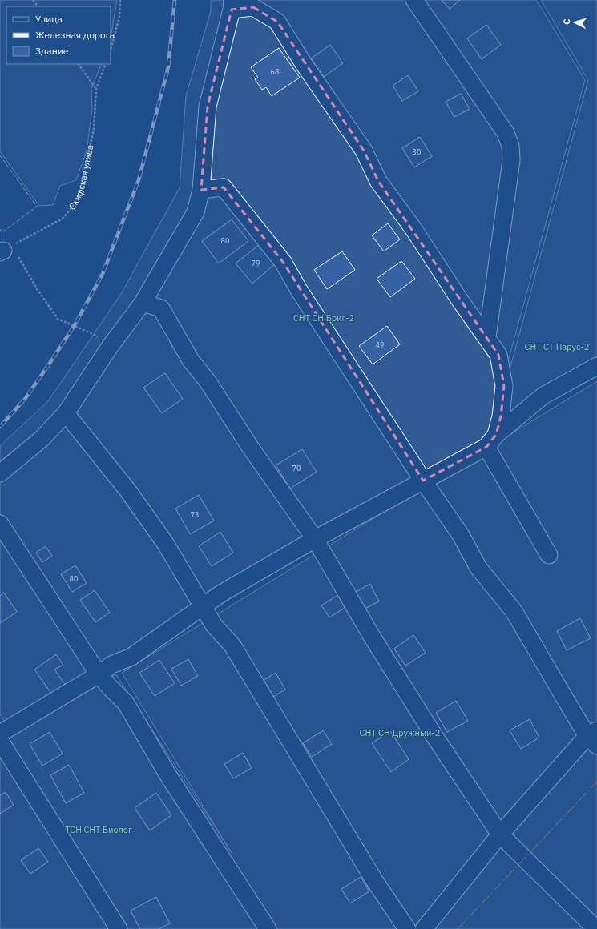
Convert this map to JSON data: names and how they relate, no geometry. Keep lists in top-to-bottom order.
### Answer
{
  "streets": {
    "path": ["Скифская улица"]
  },
  "parks": [
    "СНТ СН Бриг-2",
    "СНТ СТ Парус-2",
    "СНТ СН Дружный-2",
    "ТСН СНТ Биолог"
  ],
  "house_numbers": [
    "68",
    "30",
    "80",
    "79",
    "49",
    "70",
    "73",
    "80"
  ],
  "legend": ["Улица", "Железная дорога", "Здание"],
  "north": "left"
}
